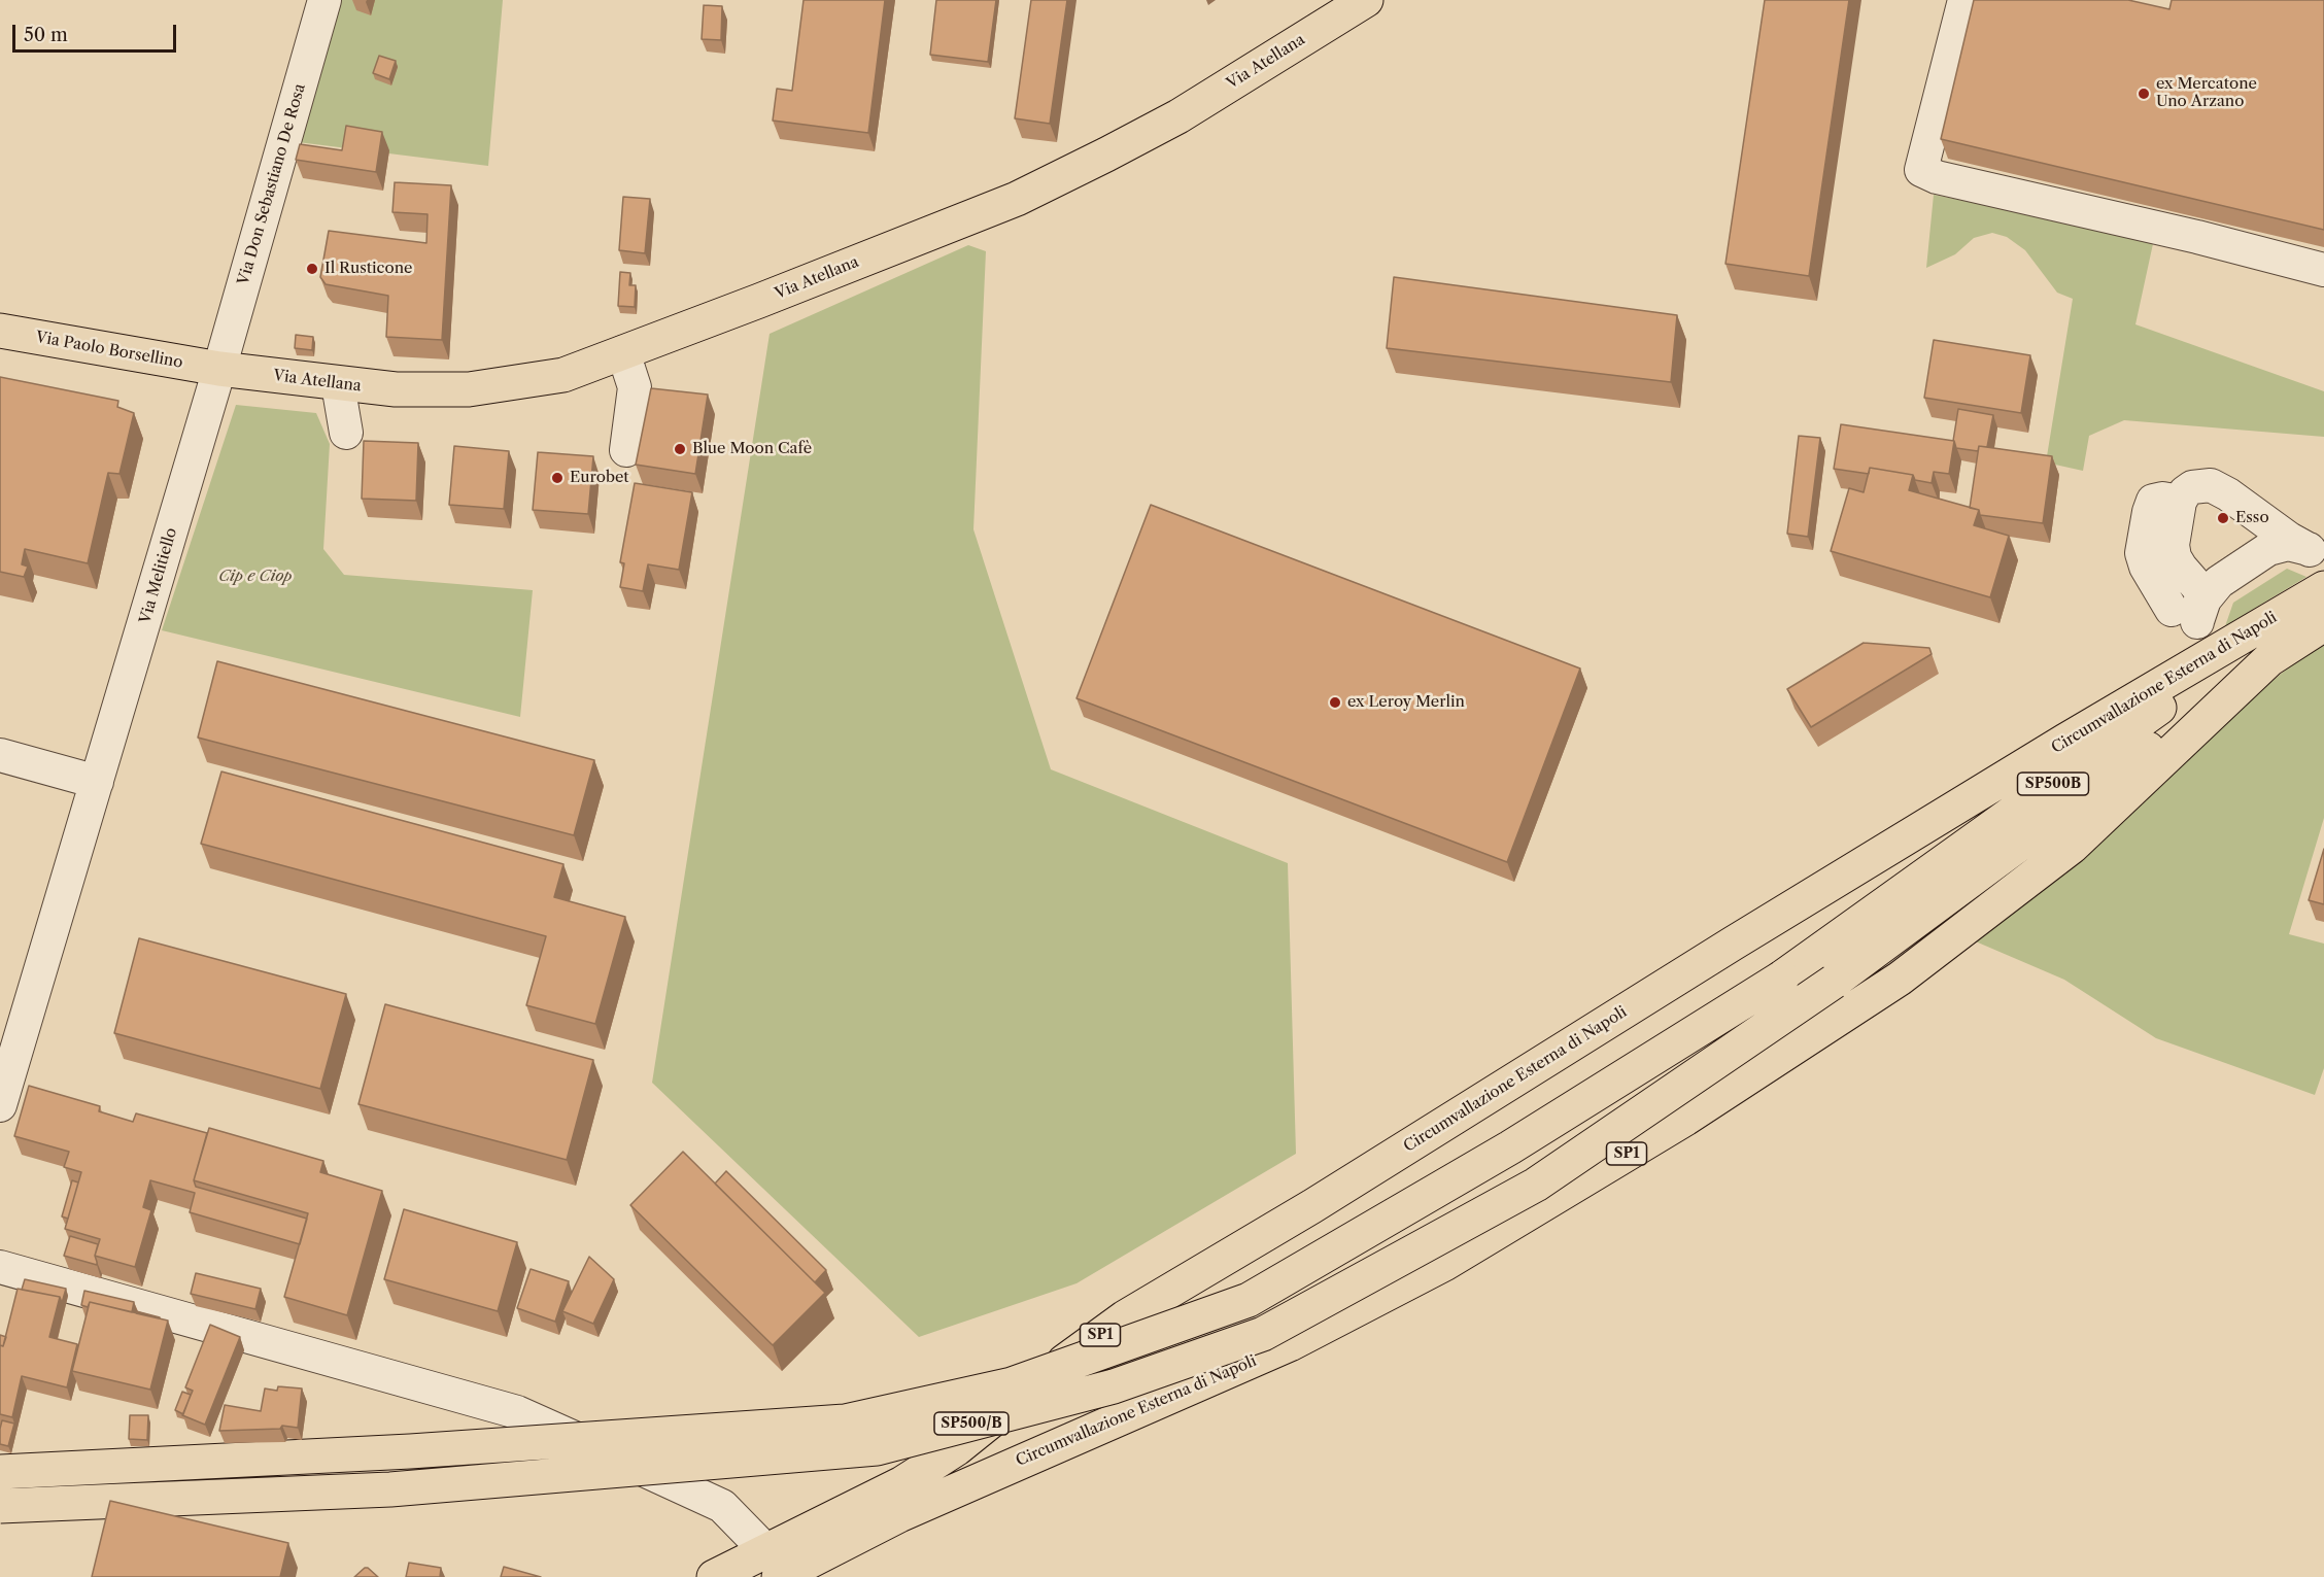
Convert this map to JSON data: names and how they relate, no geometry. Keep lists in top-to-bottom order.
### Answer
{
  "streets": {
    "main road": [
      "Via Atellana",
      "Via Paolo Borsellino",
      "Circumvallazione Esterna di Napoli",
      "SP500B",
      "SP1",
      "SP500/B"
    ],
    "street": ["Via Don Sebastiano De Rosa", "Via Melitiello"]
  },
  "crossings": [
    ["Via Atellana", "Via Don Sebastiano De Rosa"],
    ["Via Atellana", "Via Paolo Borsellino"],
    ["Via Atellana", "Via Melitiello"],
    ["Via Don Sebastiano De Rosa", "Via Paolo Borsellino"],
    ["Via Don Sebastiano De Rosa", "Via Melitiello"],
    ["Via Paolo Borsellino", "Via Melitiello"],
    ["Circumvallazione Esterna di Napoli", "SP500B"],
    ["SP500B", "SP500/B"]
  ],
  "parks": ["Cip e Ciop"],
  "places": [
    "ex Mercatone Uno Arzano",
    "Il Rusticone",
    "Blue Moon Cafè",
    "Eurobet",
    "Esso",
    "ex Leroy Merlin"
  ],
  "scale_bar": "50 m"
}
